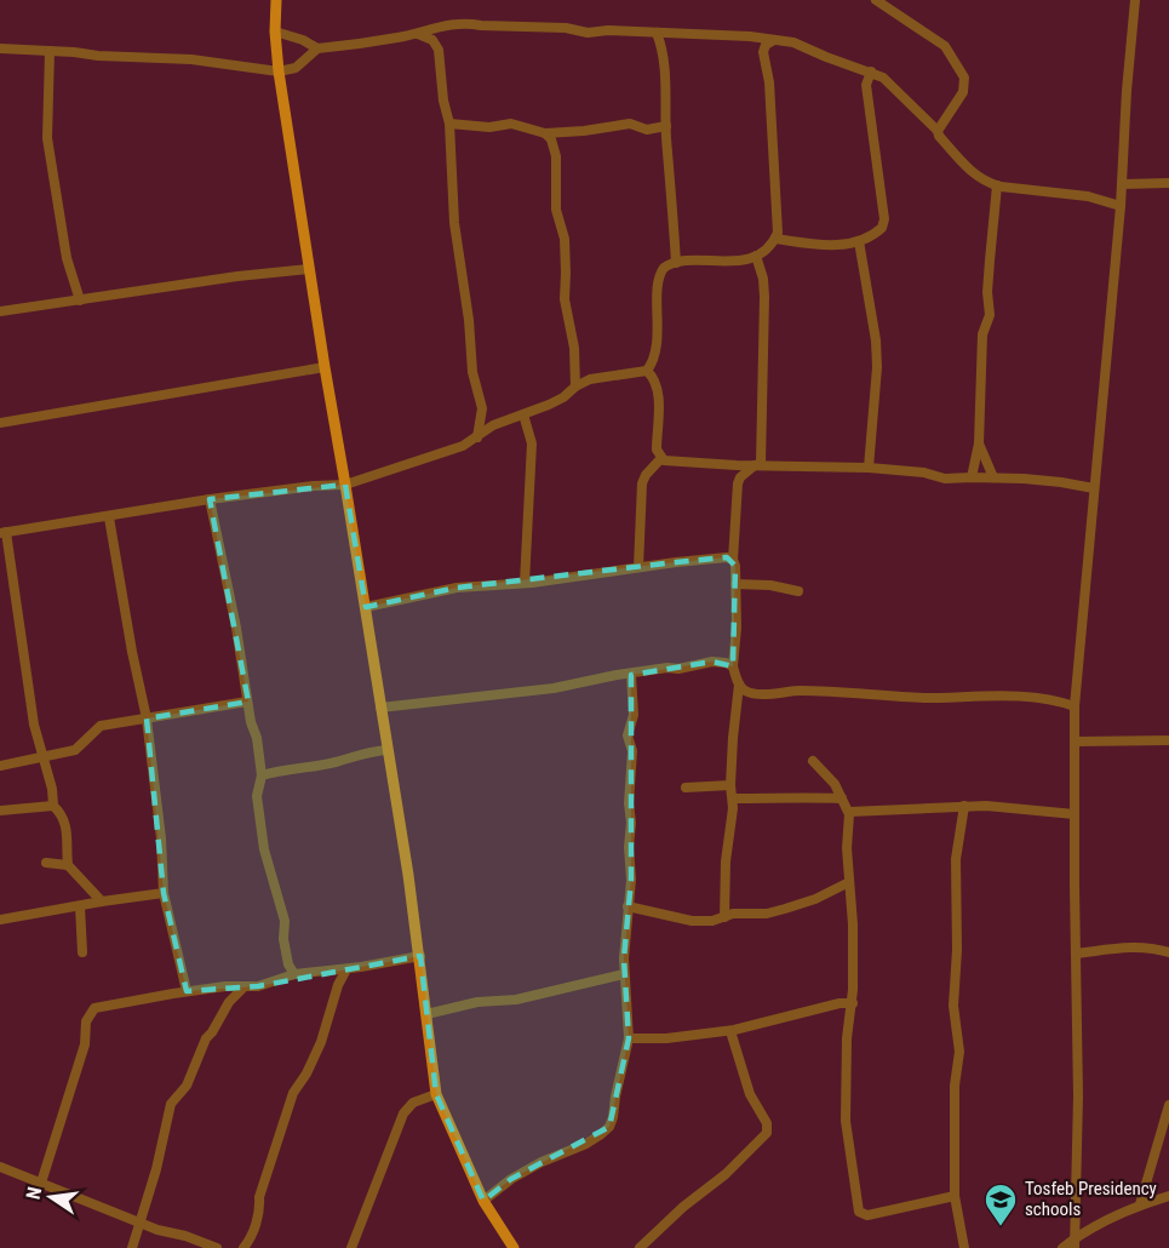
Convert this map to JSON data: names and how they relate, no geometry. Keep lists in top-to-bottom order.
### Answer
{
  "places": {
    "school or university": ["Tosfeb Presidency schools"]
  },
  "north": "left"
}
